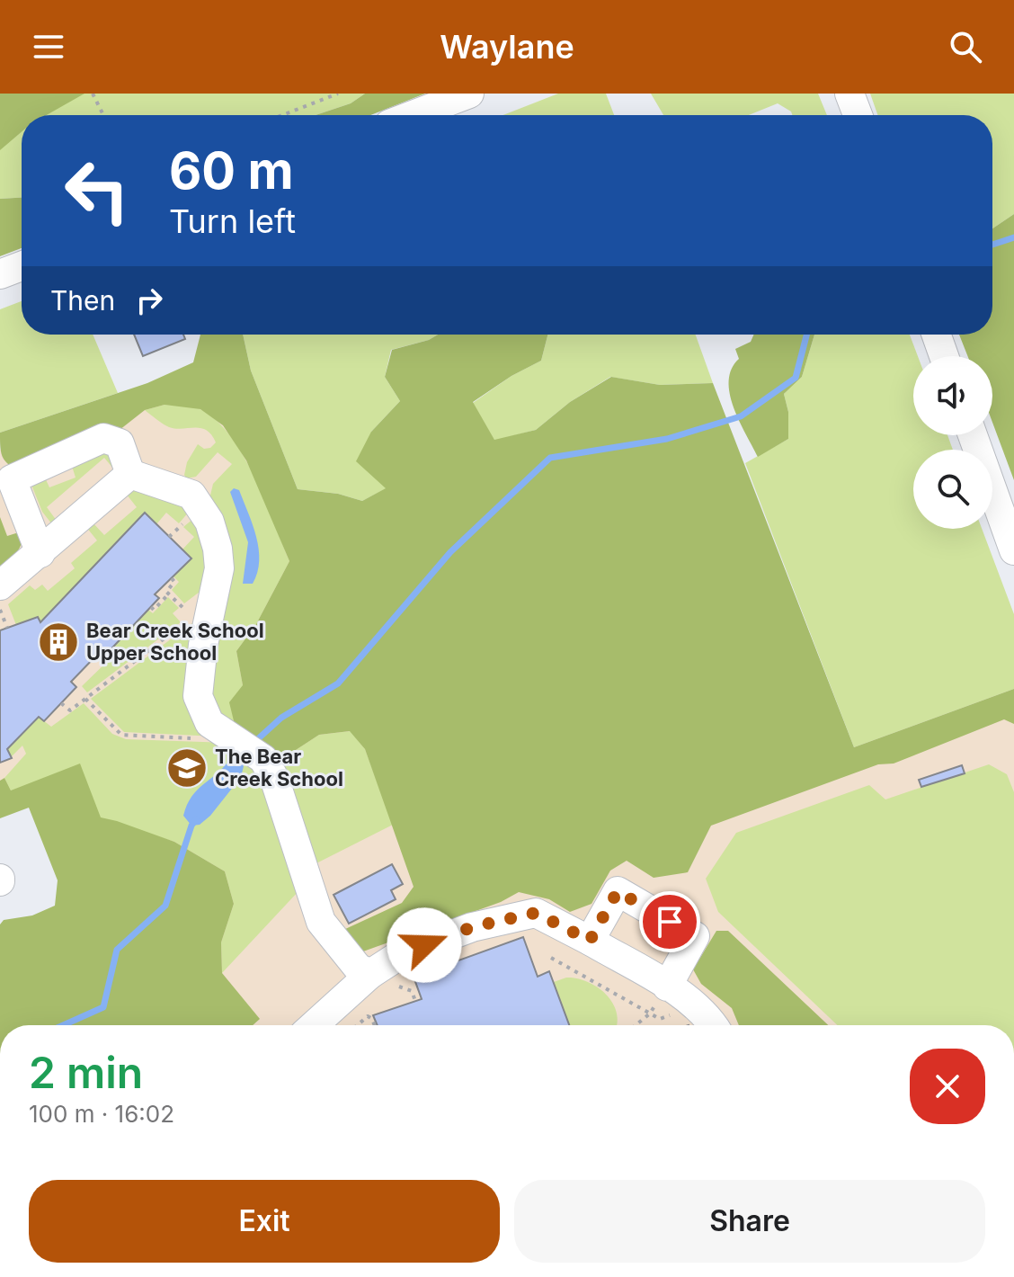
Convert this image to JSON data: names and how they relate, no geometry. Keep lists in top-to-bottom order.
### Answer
{
  "places": {
    "building": ["Bear Creek School Upper School"],
    "school or university": ["The Bear Creek School"]
  },
  "page": {
    "header": "Waylane",
    "turn": ["60 m", "Turn left"],
    "then": "Then",
    "heading": ["2 min", "100 m · 16:02"],
    "buttons": ["Exit", "Share"]
  }
}
